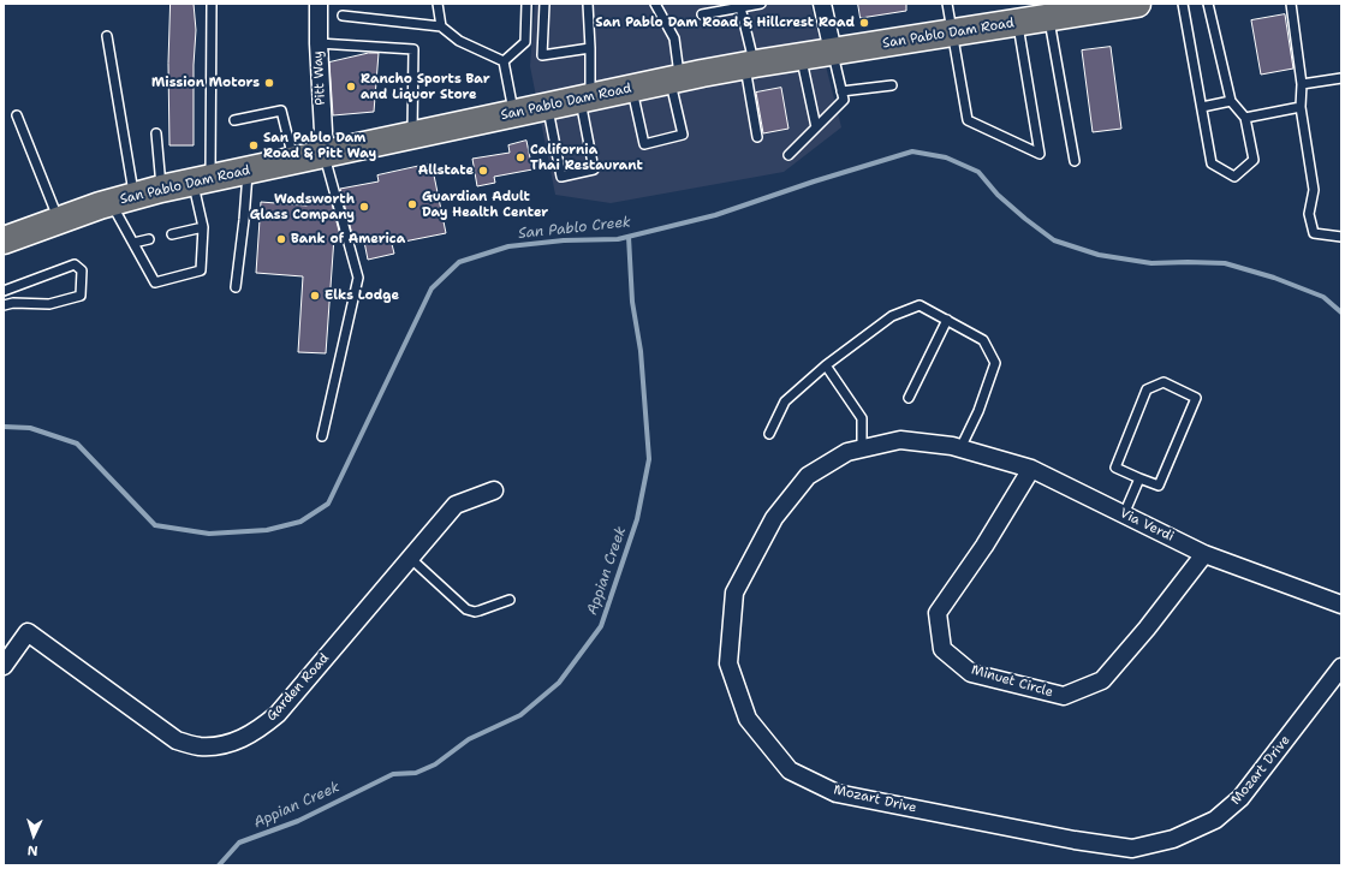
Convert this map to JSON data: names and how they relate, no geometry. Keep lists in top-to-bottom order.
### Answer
{
  "streets": {
    "main road": ["San Pablo Dam Road"],
    "street": [
      "Pitt Way",
      "Via Verdi",
      "Minuet Circle",
      "Garden Road",
      "Mozart Drive"
    ]
  },
  "crossings": [
    ["San Pablo Dam Road", "Pitt Way"],
    ["Via Verdi", "Minuet Circle"],
    ["Via Verdi", "Mozart Drive"]
  ],
  "water": ["San Pablo Creek", "Appian Creek"],
  "places": [
    "San Pablo Dam Road & Hillcrest Road",
    "Mission Motors",
    "Rancho Sports Bar and Liquor Store",
    "San Pablo Dam Road & Pitt Way",
    "California Thai Restaurant",
    "Allstate",
    "Guardian Adult Day Health Center",
    "Wadsworth Glass Company",
    "Bank of America",
    "Elks Lodge"
  ],
  "north": "bottom"
}
